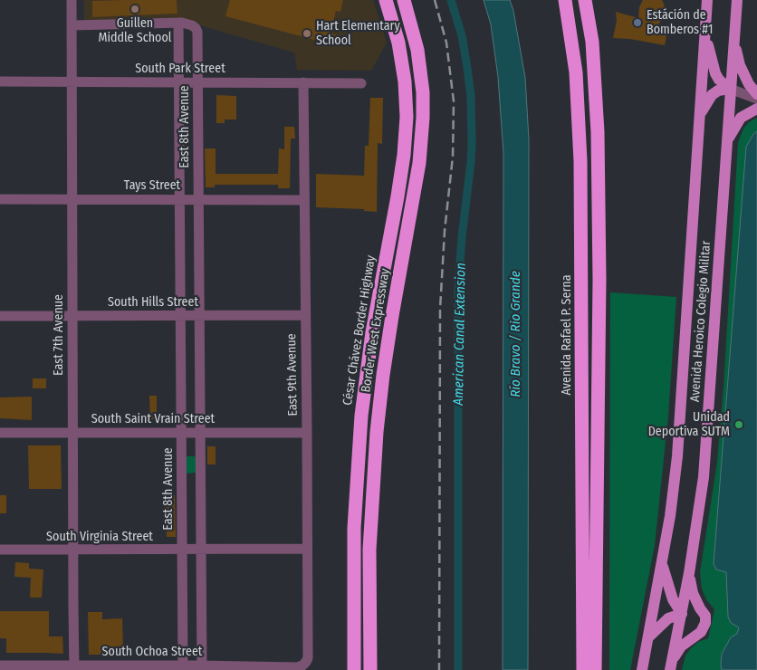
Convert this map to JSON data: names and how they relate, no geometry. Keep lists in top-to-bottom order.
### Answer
{
  "streets": {
    "highway": ["César Chávez Border Highway", "Border West Expressway", "Avenida Rafael P. Serna"],
    "main road": ["Avenida Heroico Colegio Militar"],
    "street": [
      "South Park Street",
      "East 8th Avenue",
      "Tays Street",
      "South Hills Street",
      "East 7th Avenue",
      "East 9th Avenue",
      "South Saint Vrain Street",
      "South Virginia Street",
      "South Ochoa Street"
    ]
  },
  "crossings": [
    ["South Park Street", "East 8th Avenue"],
    ["South Park Street", "East 7th Avenue"],
    ["South Park Street", "East 9th Avenue"],
    ["East 8th Avenue", "Tays Street"],
    ["East 8th Avenue", "South Hills Street"],
    ["East 8th Avenue", "South Saint Vrain Street"],
    ["East 8th Avenue", "South Virginia Street"],
    ["East 8th Avenue", "South Ochoa Street"],
    ["Tays Street", "East 7th Avenue"],
    ["Tays Street", "East 9th Avenue"],
    ["South Hills Street", "East 7th Avenue"],
    ["South Hills Street", "East 9th Avenue"],
    ["East 7th Avenue", "South Saint Vrain Street"],
    ["East 7th Avenue", "South Virginia Street"],
    ["East 7th Avenue", "South Ochoa Street"],
    ["East 9th Avenue", "South Saint Vrain Street"],
    ["East 9th Avenue", "South Virginia Street"],
    ["East 9th Avenue", "South Ochoa Street"]
  ],
  "water": ["American Canal Extension", "Río Bravo / Rio Grande"],
  "places": [
    "Guillen Middle School",
    "Estáción de Bomberos #1",
    "Hart Elementary School",
    "Unidad Deportiva SUTM"
  ]
}
